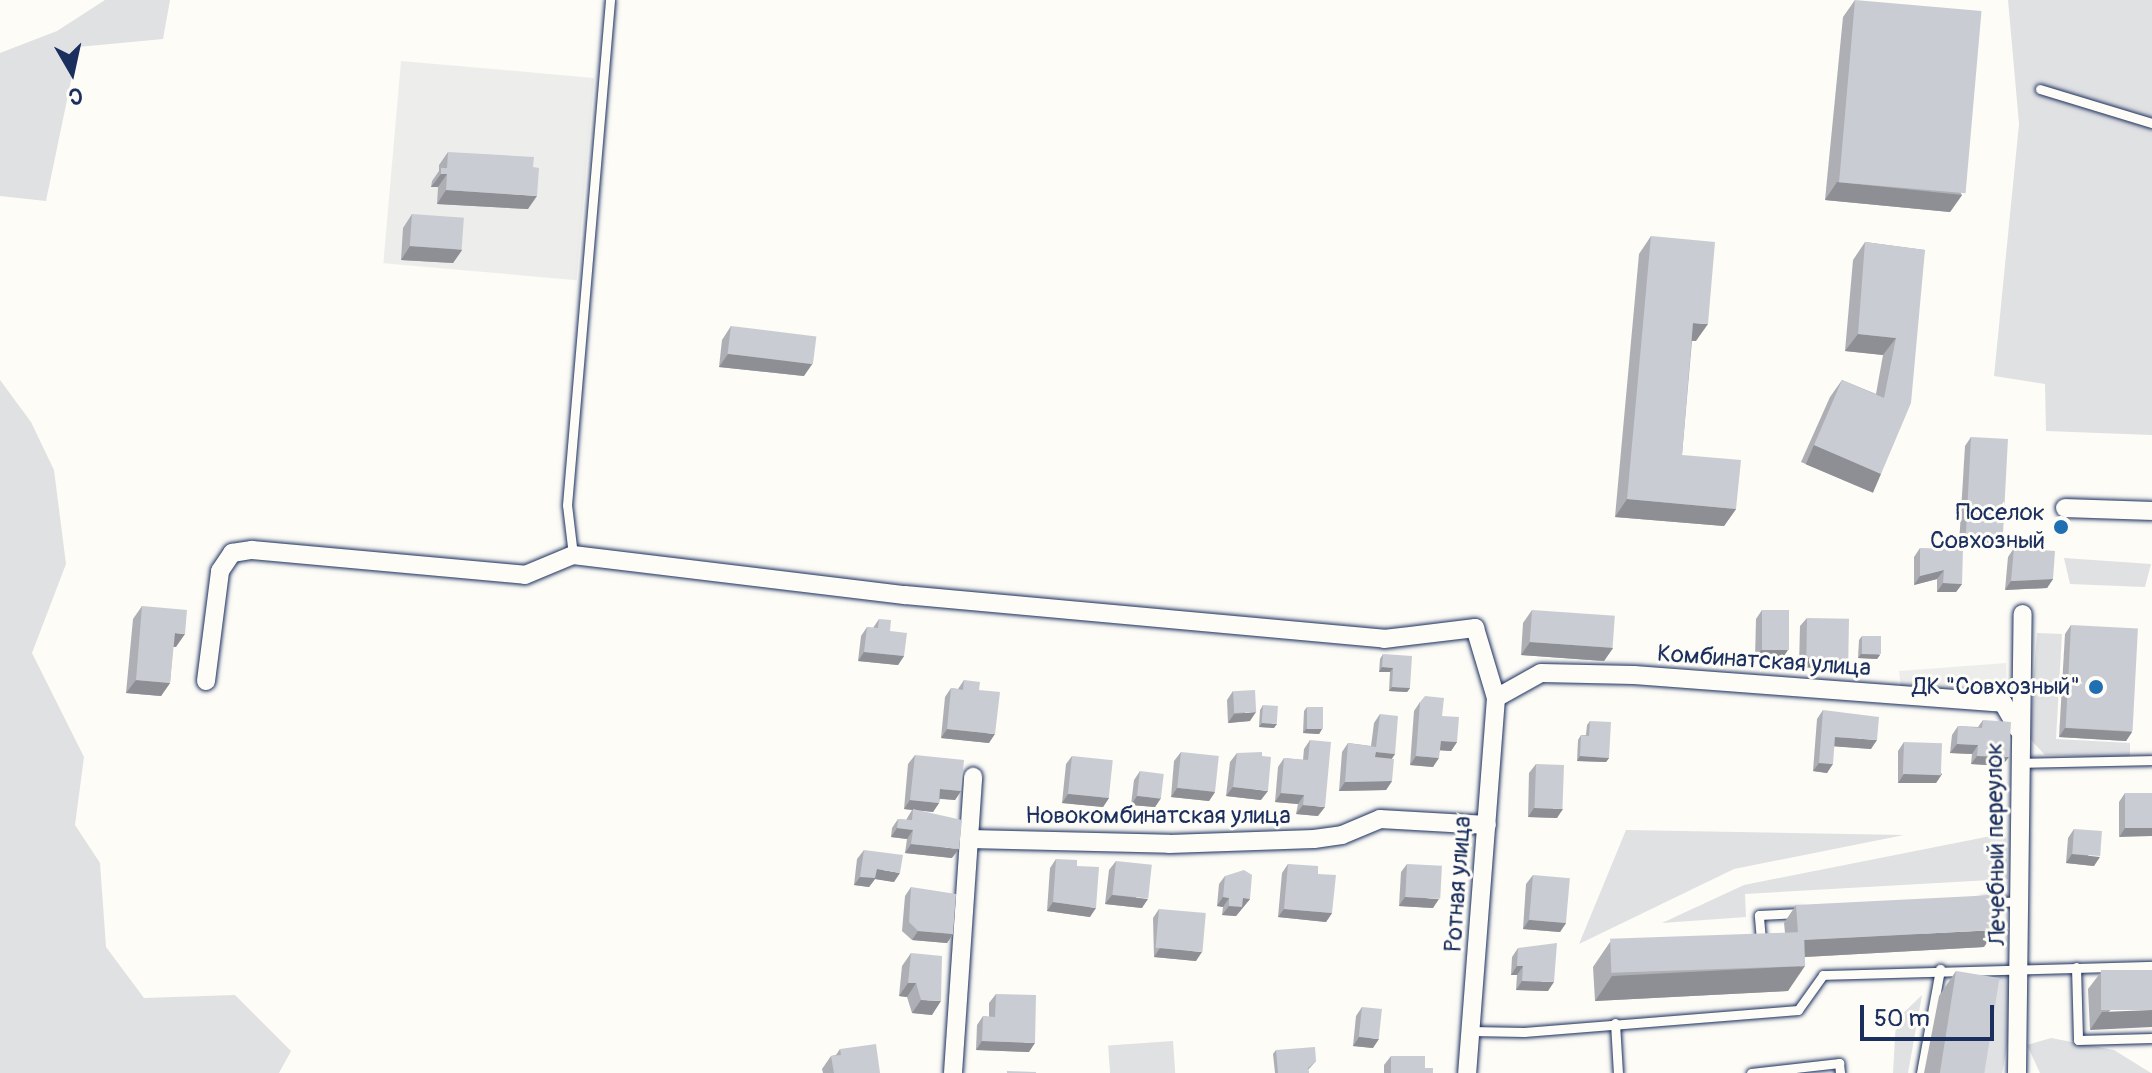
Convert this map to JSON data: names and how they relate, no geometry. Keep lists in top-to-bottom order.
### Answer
{
  "streets": {
    "street": [
      "Комбинатская улица",
      "Новокомбинатская улица",
      "Лечебный переулок",
      "Ротная улица"
    ]
  },
  "crossings": [
    ["Комбинатская улица", "Лечебный переулок"],
    ["Комбинатская улица", "Ротная улица"],
    ["Новокомбинатская улица", "Ротная улица"]
  ],
  "places": ["Поселок Совхозный", "ДК \"Совхозный\""],
  "scale_bar": "50 m",
  "north": "bottom"
}
